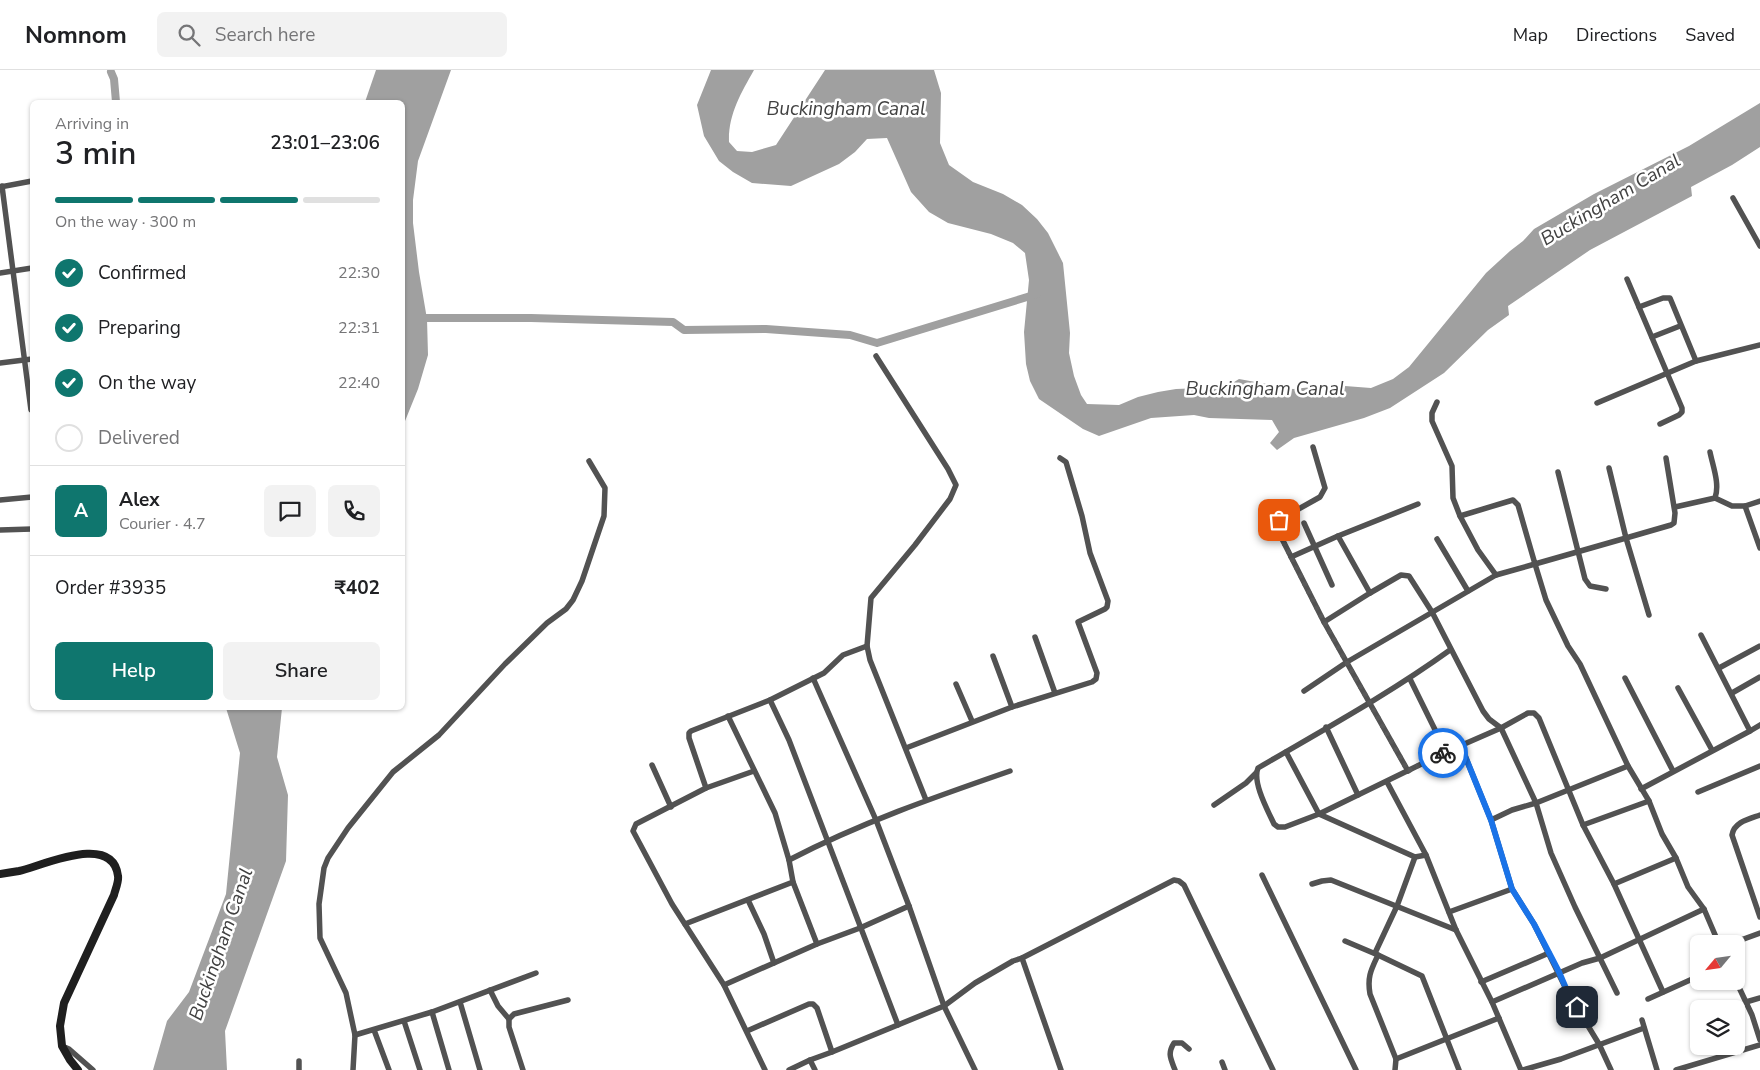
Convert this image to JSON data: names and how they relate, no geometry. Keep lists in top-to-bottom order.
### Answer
{
  "water": ["Buckingham Canal"],
  "north": "bottom left",
  "page": {
    "header": "Nomnom",
    "search": "Search here",
    "nav": ["Map", "Directions", "Saved"],
    "heading": ["3 min", "Arriving in", "23:01–23:06"],
    "panel": [
      "Alex",
      "Courier · 4.7",
      "Order #3935",
      "₹402"
    ],
    "bar": "On the way · 300 m",
    "list": [
      ["Confirmed", "22:30"],
      ["Preparing", "22:31"],
      ["On the way", "22:40"],
      "Delivered"
    ],
    "round": "A",
    "buttons": ["Help", "Share"]
  }
}
